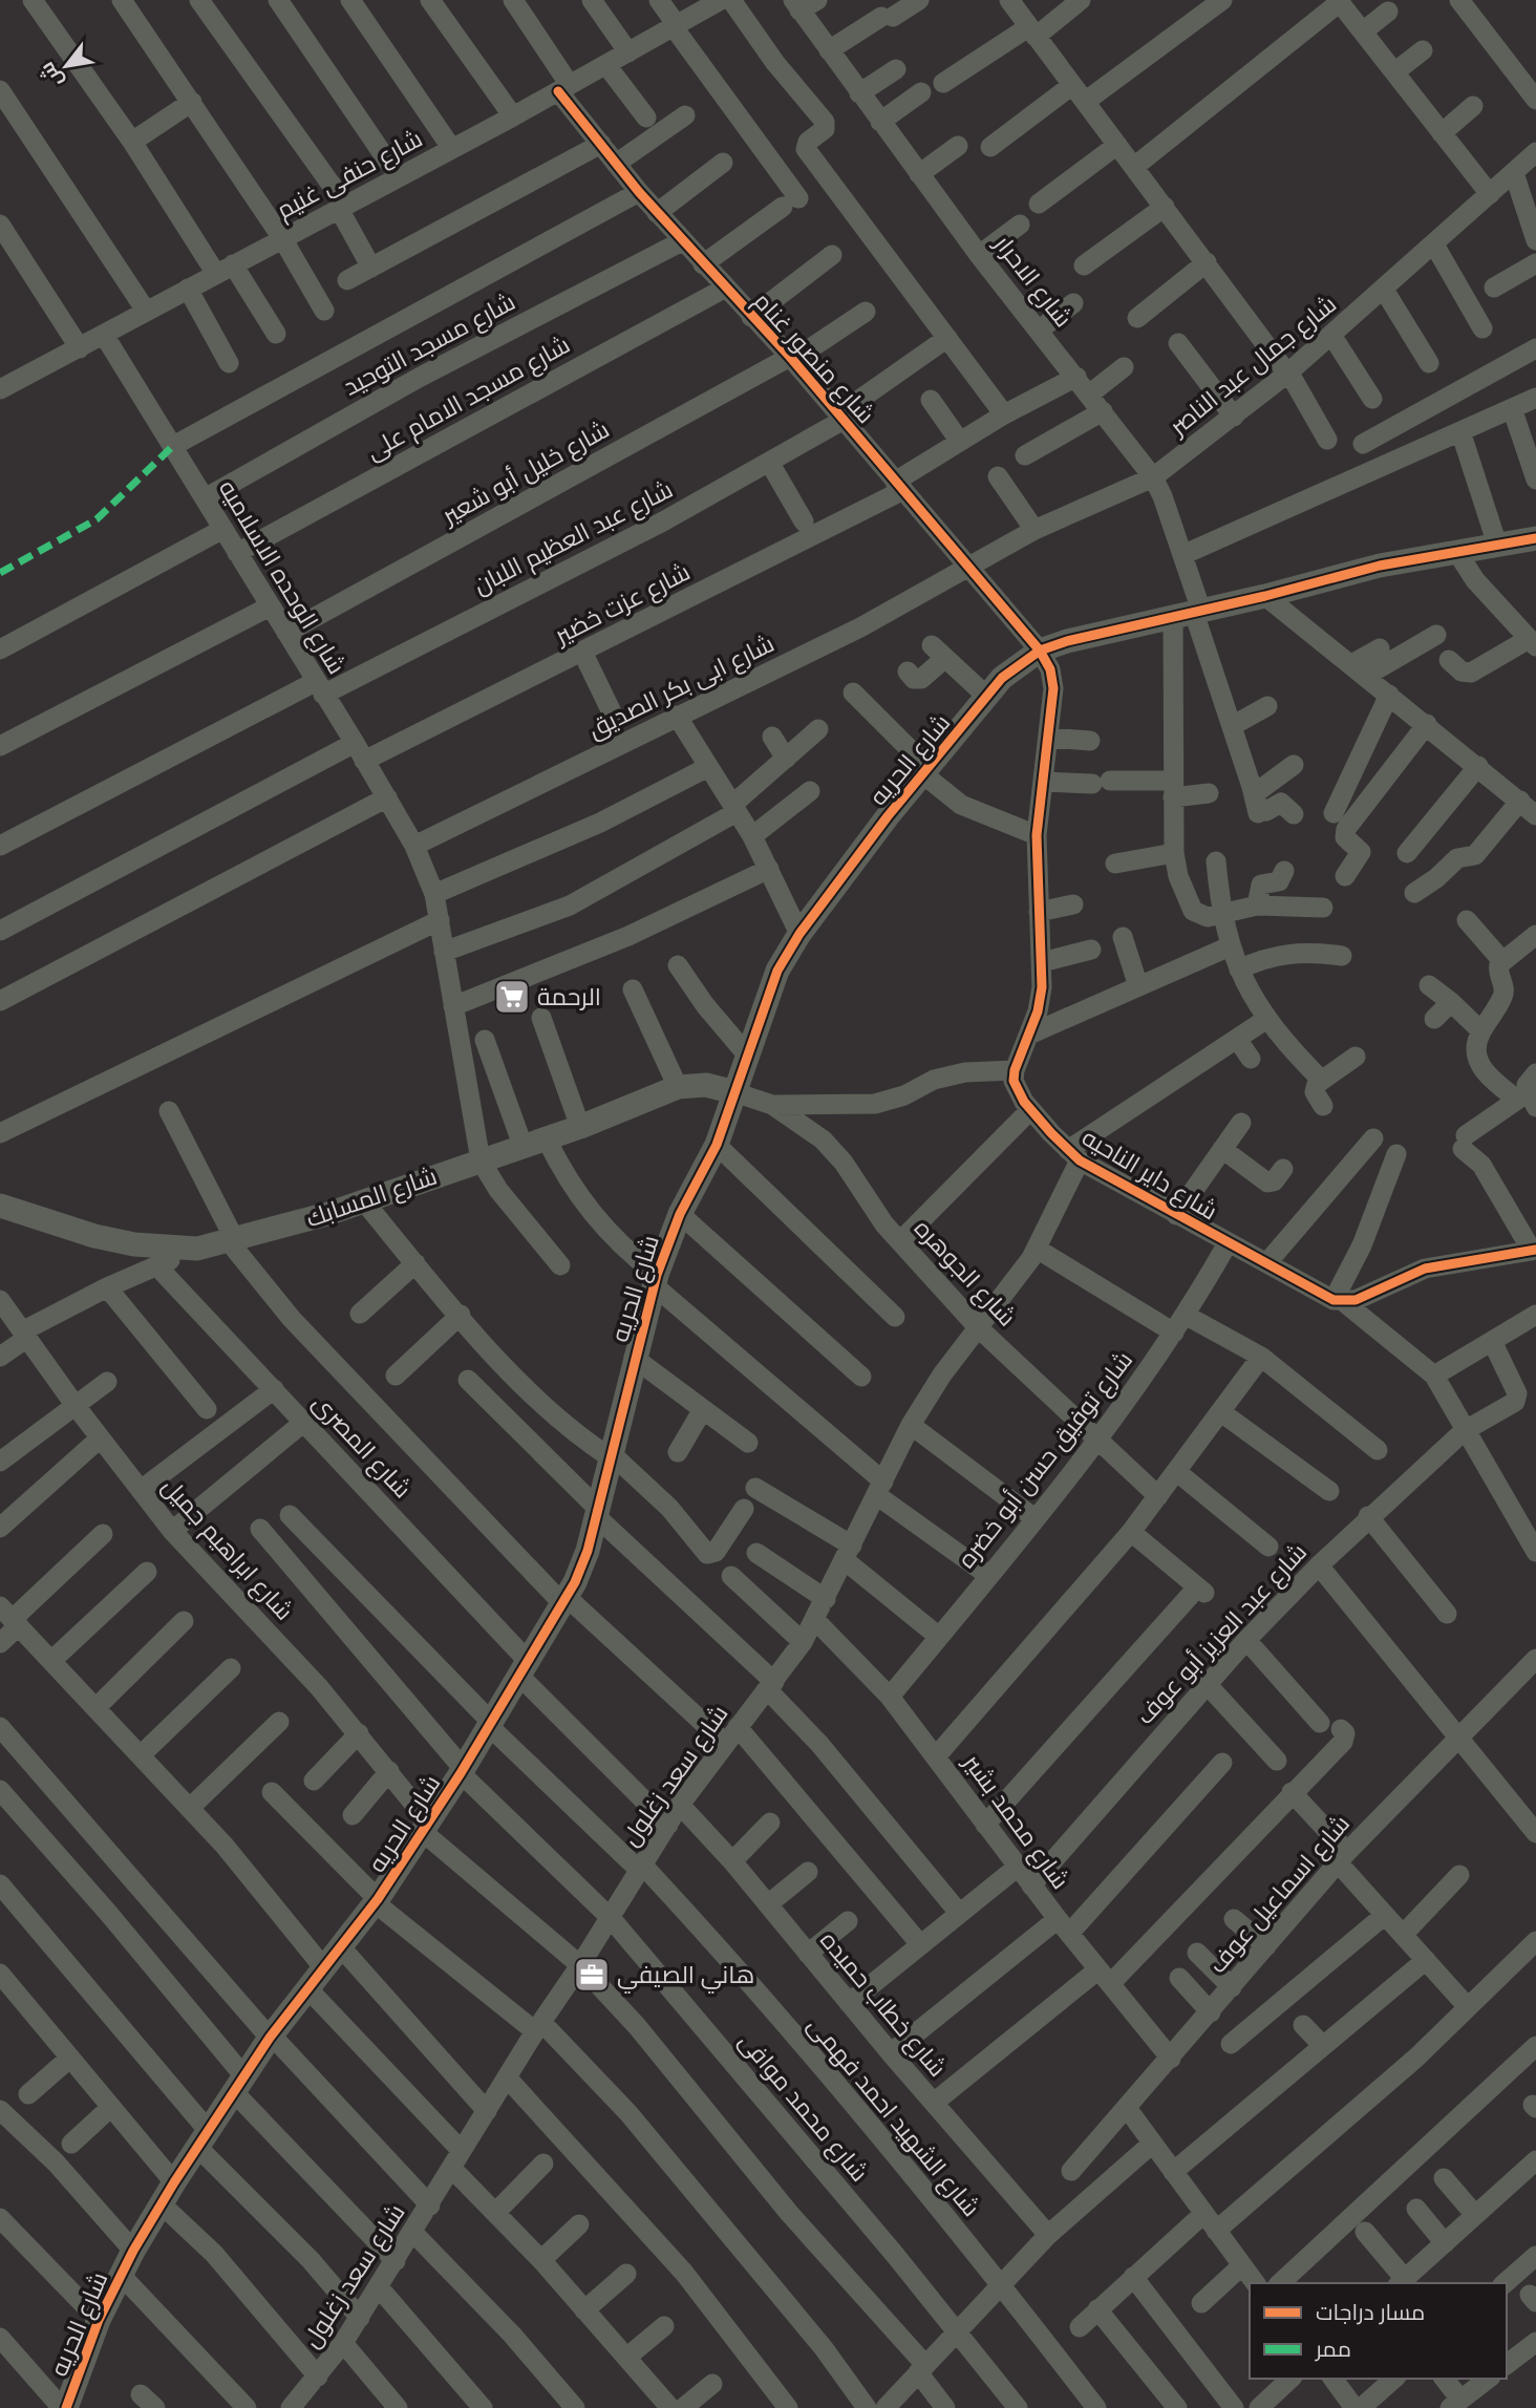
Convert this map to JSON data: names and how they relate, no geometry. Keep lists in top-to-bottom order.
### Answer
{
  "streets": {
    "street": [
      "شارع حنفى غنيم",
      "شارع الاحرار",
      "شارع مسجد التوحيد",
      "شارع منصور غنام",
      "شارع جمال عبد الناصر",
      "شارع مسجد الامام على",
      "شارع خليل أبو شعير",
      "شارع عبد العظيم اللبان",
      "شارع الوحده الاسلاميه",
      "شارع عزت خضير",
      "شارع ابى بكر الصديق",
      "شارع الحريه",
      "شارع داير الناحيه",
      "شارع المسابك",
      "شارع الجوهره",
      "شارع المصرى",
      "شارع توفيق حسن أبو خضره",
      "شارع ابراهيم جميل",
      "شارع عبد العزيز أبو عوف",
      "شارع سعد زغلول",
      "شارع محمد بشير",
      "شارع اسماعيل عوف",
      "شارع خطاب حميده",
      "شارع محمد موافى",
      "شارع الشهيد احمد فهمى"
    ]
  },
  "crossings": [
    ["شارع حنفى غنيم", "شارع منصور غنام"],
    ["شارع حنفى غنيم", "شارع الوحده الاسلاميه"],
    ["شارع الاحرار", "شارع جمال عبد الناصر"],
    ["شارع الاحرار", "شارع عزت خضير"],
    ["شارع الاحرار", "شارع الحريه"],
    ["شارع مسجد التوحيد", "شارع منصور غنام"],
    ["شارع مسجد التوحيد", "شارع الوحده الاسلاميه"],
    ["شارع منصور غنام", "شارع جمال عبد الناصر"],
    ["شارع منصور غنام", "شارع مسجد الامام على"],
    ["شارع منصور غنام", "شارع خليل أبو شعير"],
    ["شارع منصور غنام", "شارع عبد العظيم اللبان"],
    ["شارع منصور غنام", "شارع عزت خضير"],
    ["شارع منصور غنام", "شارع ابى بكر الصديق"],
    ["شارع منصور غنام", "شارع الحريه"],
    ["شارع جمال عبد الناصر", "شارع ابى بكر الصديق"],
    ["شارع مسجد الامام على", "شارع الوحده الاسلاميه"],
    ["شارع خليل أبو شعير", "شارع الوحده الاسلاميه"],
    ["شارع عبد العظيم اللبان", "شارع الوحده الاسلاميه"],
    ["شارع الوحده الاسلاميه", "شارع عزت خضير"],
    ["شارع الوحده الاسلاميه", "شارع ابى بكر الصديق"],
    ["شارع الوحده الاسلاميه", "شارع المسابك"],
    ["شارع الحريه", "شارع المسابك"],
    ["شارع الحريه", "شارع الجوهره"],
    ["شارع الحريه", "شارع المصرى"],
    ["شارع الحريه", "شارع ابراهيم جميل"],
    ["شارع الحريه", "شارع محمد موافى"],
    ["شارع الحريه", "شارع الشهيد احمد فهمى"],
    ["شارع داير الناحيه", "شارع توفيق حسن أبو خضره"],
    ["شارع داير الناحيه", "شارع سعد زغلول"],
    ["شارع المسابك", "شارع الجوهره"],
    ["شارع الجوهره", "شارع توفيق حسن أبو خضره"],
    ["شارع الجوهره", "شارع سعد زغلول"],
    ["شارع المصرى", "شارع سعد زغلول"],
    ["شارع توفيق حسن أبو خضره", "شارع محمد بشير"],
    ["شارع ابراهيم جميل", "شارع سعد زغلول"],
    ["شارع عبد العزيز أبو عوف", "شارع محمد بشير"],
    ["شارع سعد زغلول", "شارع محمد بشير"],
    ["شارع سعد زغلول", "شارع خطاب حميده"],
    ["شارع سعد زغلول", "شارع محمد موافى"],
    ["شارع سعد زغلول", "شارع الشهيد احمد فهمى"],
    ["شارع محمد بشير", "شارع اسماعيل عوف"]
  ],
  "places": {
    "supermarket": ["الرحمة"],
    "office": ["هاني الصيفي"]
  },
  "legend": ["مسار دراجات", "ممر"],
  "north": "bottom left"
}
